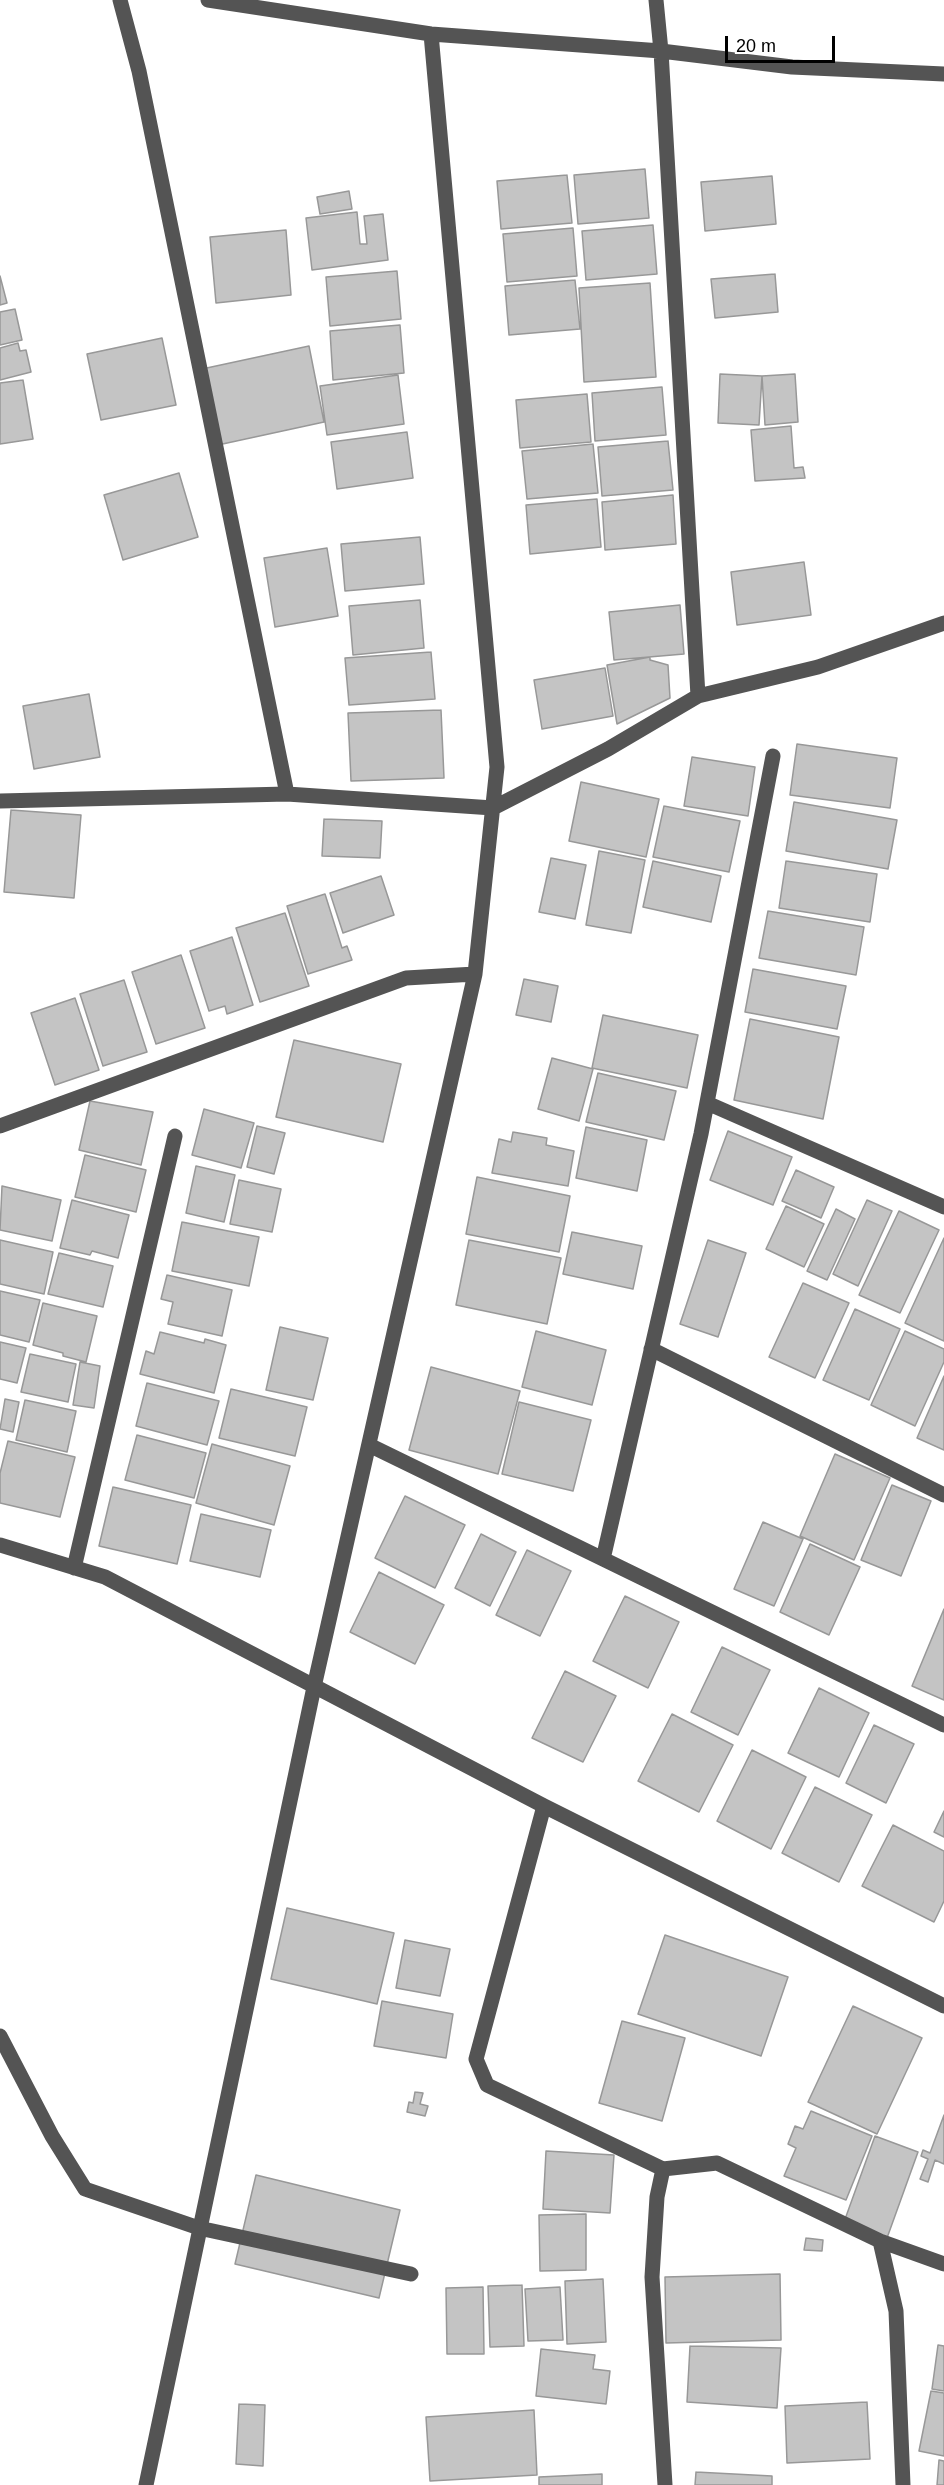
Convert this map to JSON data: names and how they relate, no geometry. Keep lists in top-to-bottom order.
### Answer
{
  "scale_bar": "20 m"
}
